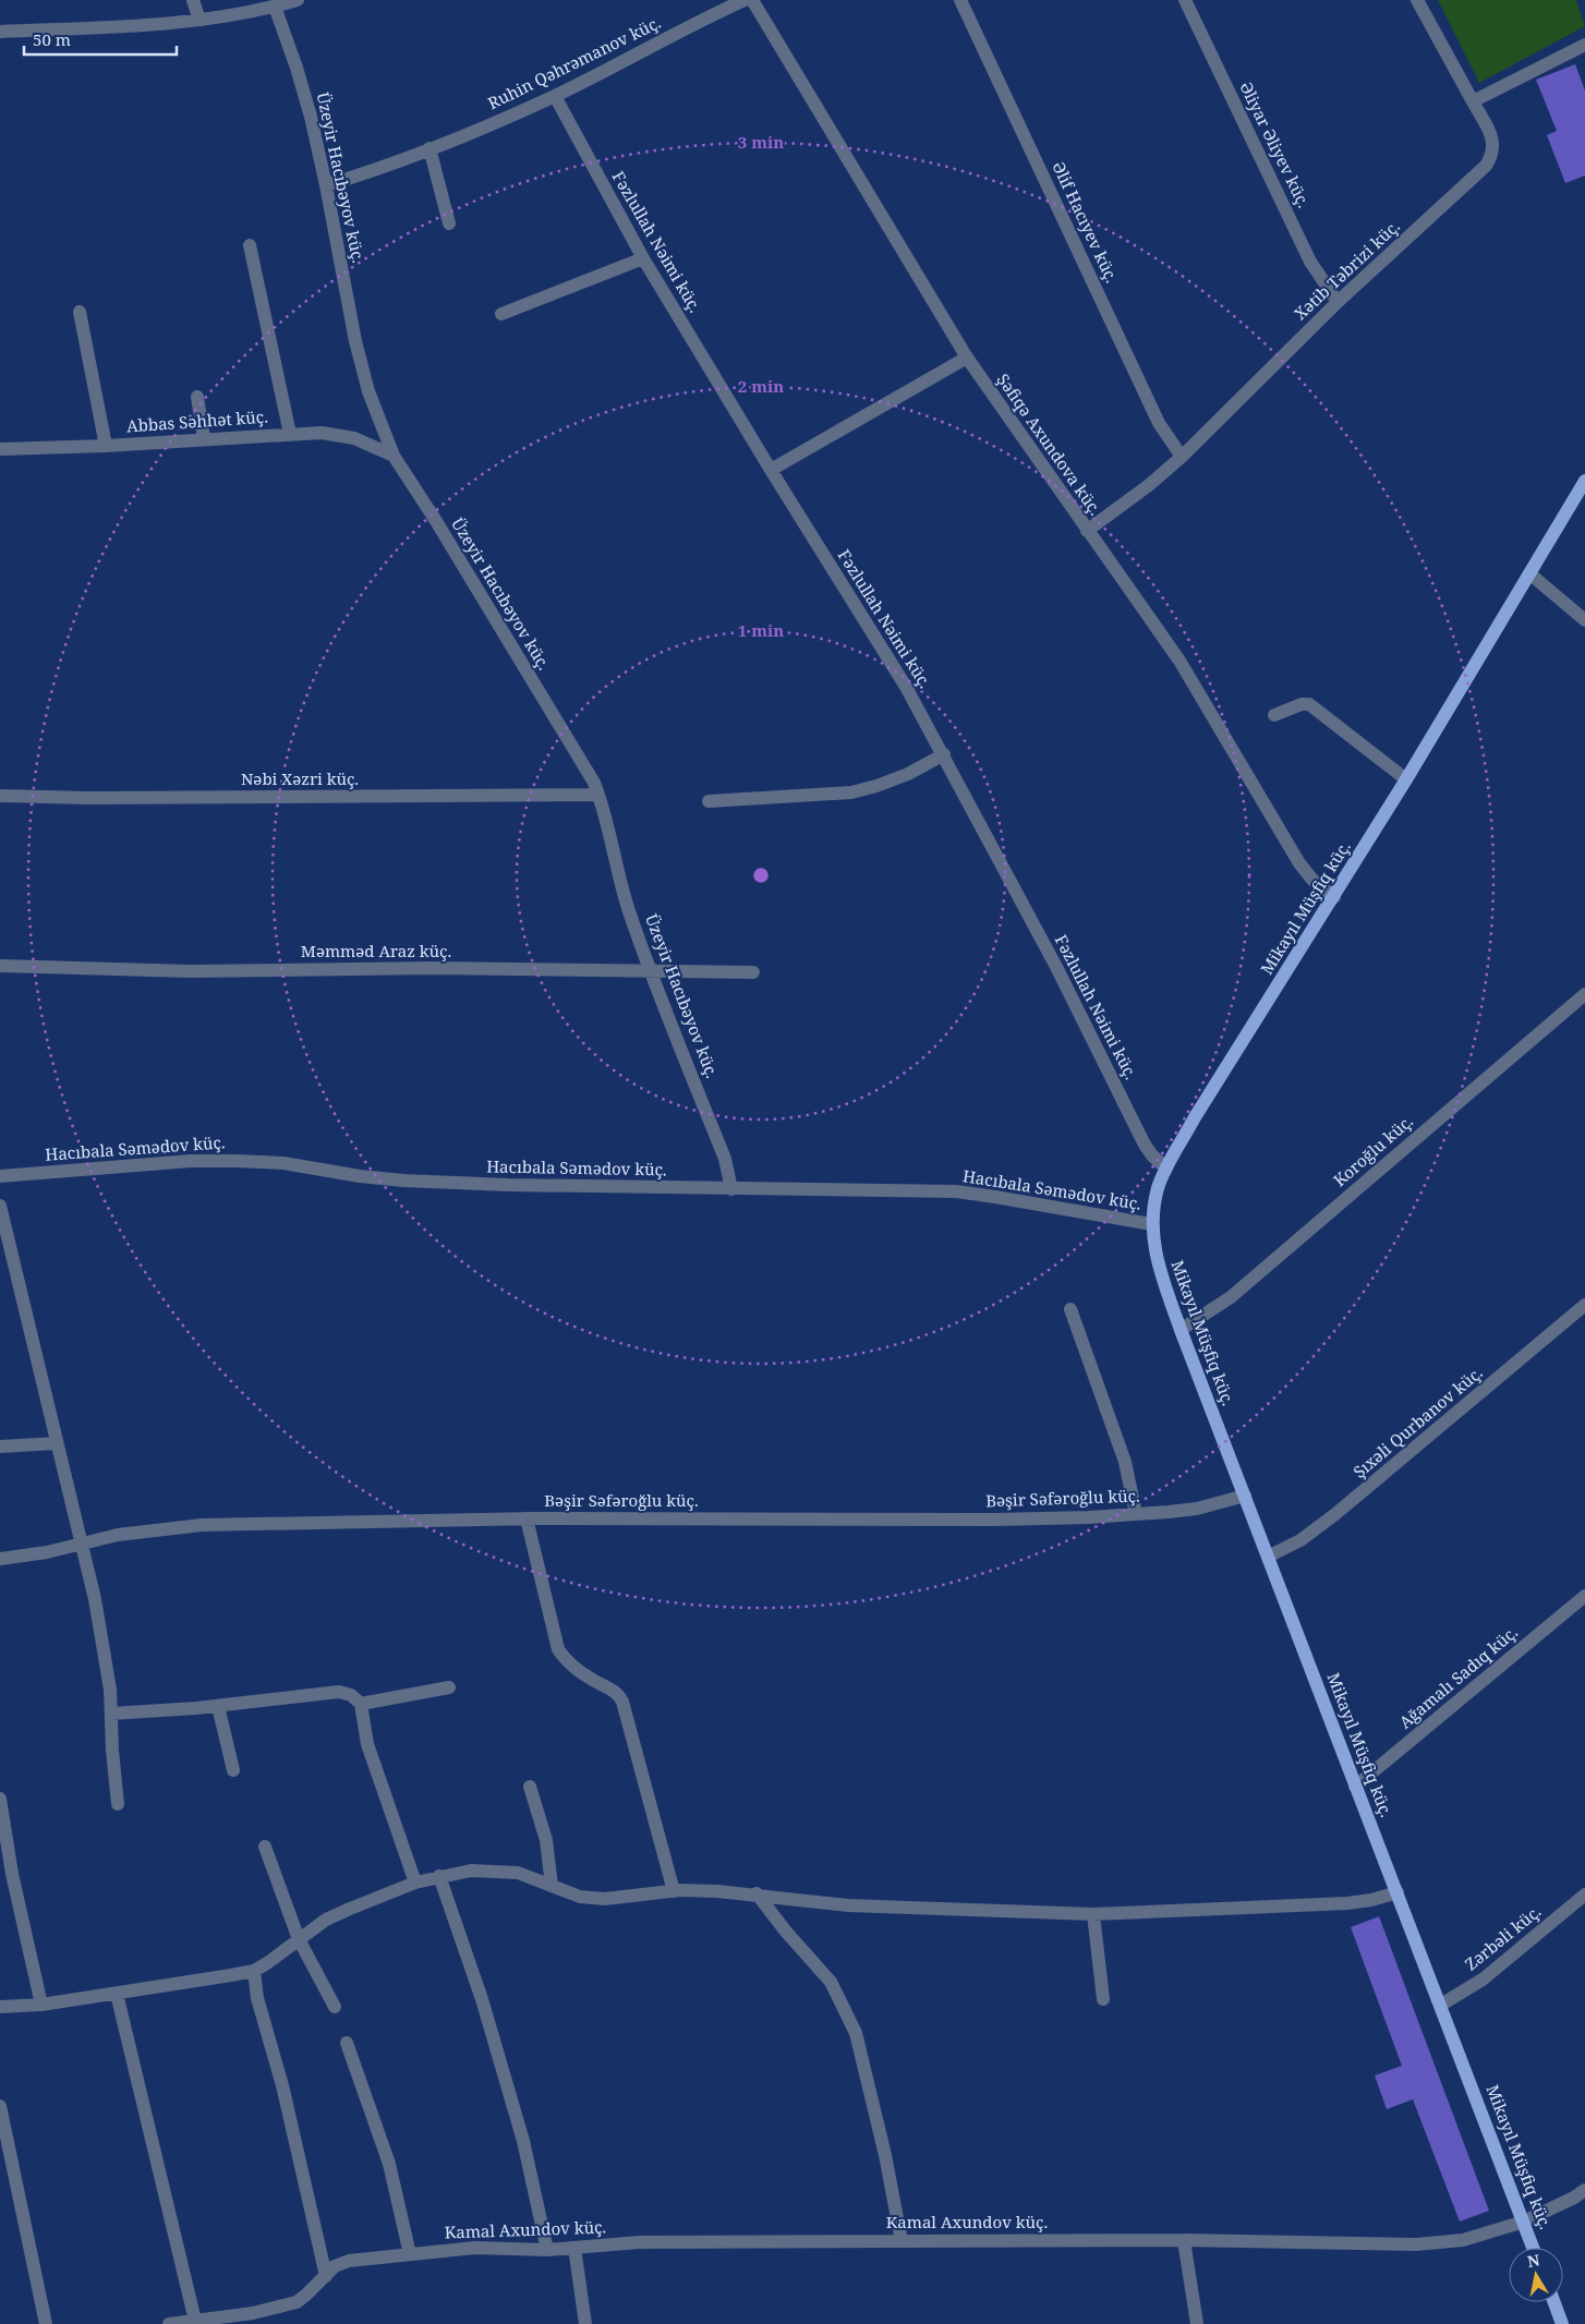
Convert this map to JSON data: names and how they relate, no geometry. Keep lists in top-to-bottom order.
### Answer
{
  "streets": {
    "main road": ["Mikayıl Müşfiq küç."],
    "street": [
      "Ruhin Qəhrəmanov küç.",
      "Əliyar Əliyev küç.",
      "Üzeyir Hacıbəyov küç.",
      "Əlif Hacıyev küç.",
      "Fəzlullah Nəimi küç.",
      "Xətib Təbrizi küç.",
      "Abbas Səhhət küç.",
      "Şəfiqə Axundova küç.",
      "Nəbi Xəzri küç.",
      "Məmməd Araz küç.",
      "Hacıbala Səmədov küç.",
      "Koroğlu küç.",
      "Şıxəli Qurbanov küç.",
      "Bəşir Səfəroğlu küç.",
      "Ağamalı Sadıq küç.",
      "Zərbəli küç.",
      "Kamal Axundov küç."
    ]
  },
  "crossings": [
    ["Ruhin Qəhrəmanov küç.", "Üzeyir Hacıbəyov küç."],
    ["Ruhin Qəhrəmanov küç.", "Fəzlullah Nəimi küç."],
    ["Əliyar Əliyev küç.", "Xətib Təbrizi küç."],
    ["Üzeyir Hacıbəyov küç.", "Abbas Səhhət küç."],
    ["Üzeyir Hacıbəyov küç.", "Nəbi Xəzri küç."],
    ["Üzeyir Hacıbəyov küç.", "Məmməd Araz küç."],
    ["Üzeyir Hacıbəyov küç.", "Hacıbala Səmədov küç."],
    ["Əlif Hacıyev küç.", "Xətib Təbrizi küç."],
    ["Fəzlullah Nəimi küç.", "Mikayıl Müşfiq küç."],
    ["Xətib Təbrizi küç.", "Şəfiqə Axundova küç."],
    ["Şəfiqə Axundova küç.", "Mikayıl Müşfiq küç."],
    ["Mikayıl Müşfiq küç.", "Hacıbala Səmədov küç."],
    ["Mikayıl Müşfiq küç.", "Koroğlu küç."],
    ["Mikayıl Müşfiq küç.", "Şıxəli Qurbanov küç."],
    ["Mikayıl Müşfiq küç.", "Bəşir Səfəroğlu küç."],
    ["Mikayıl Müşfiq küç.", "Ağamalı Sadıq küç."],
    ["Mikayıl Müşfiq küç.", "Zərbəli küç."],
    ["Mikayıl Müşfiq küç.", "Kamal Axundov küç."]
  ],
  "scale_bar": "50 m",
  "north": "top",
  "rings": ["3 min", "2 min", "1 min"]
}
